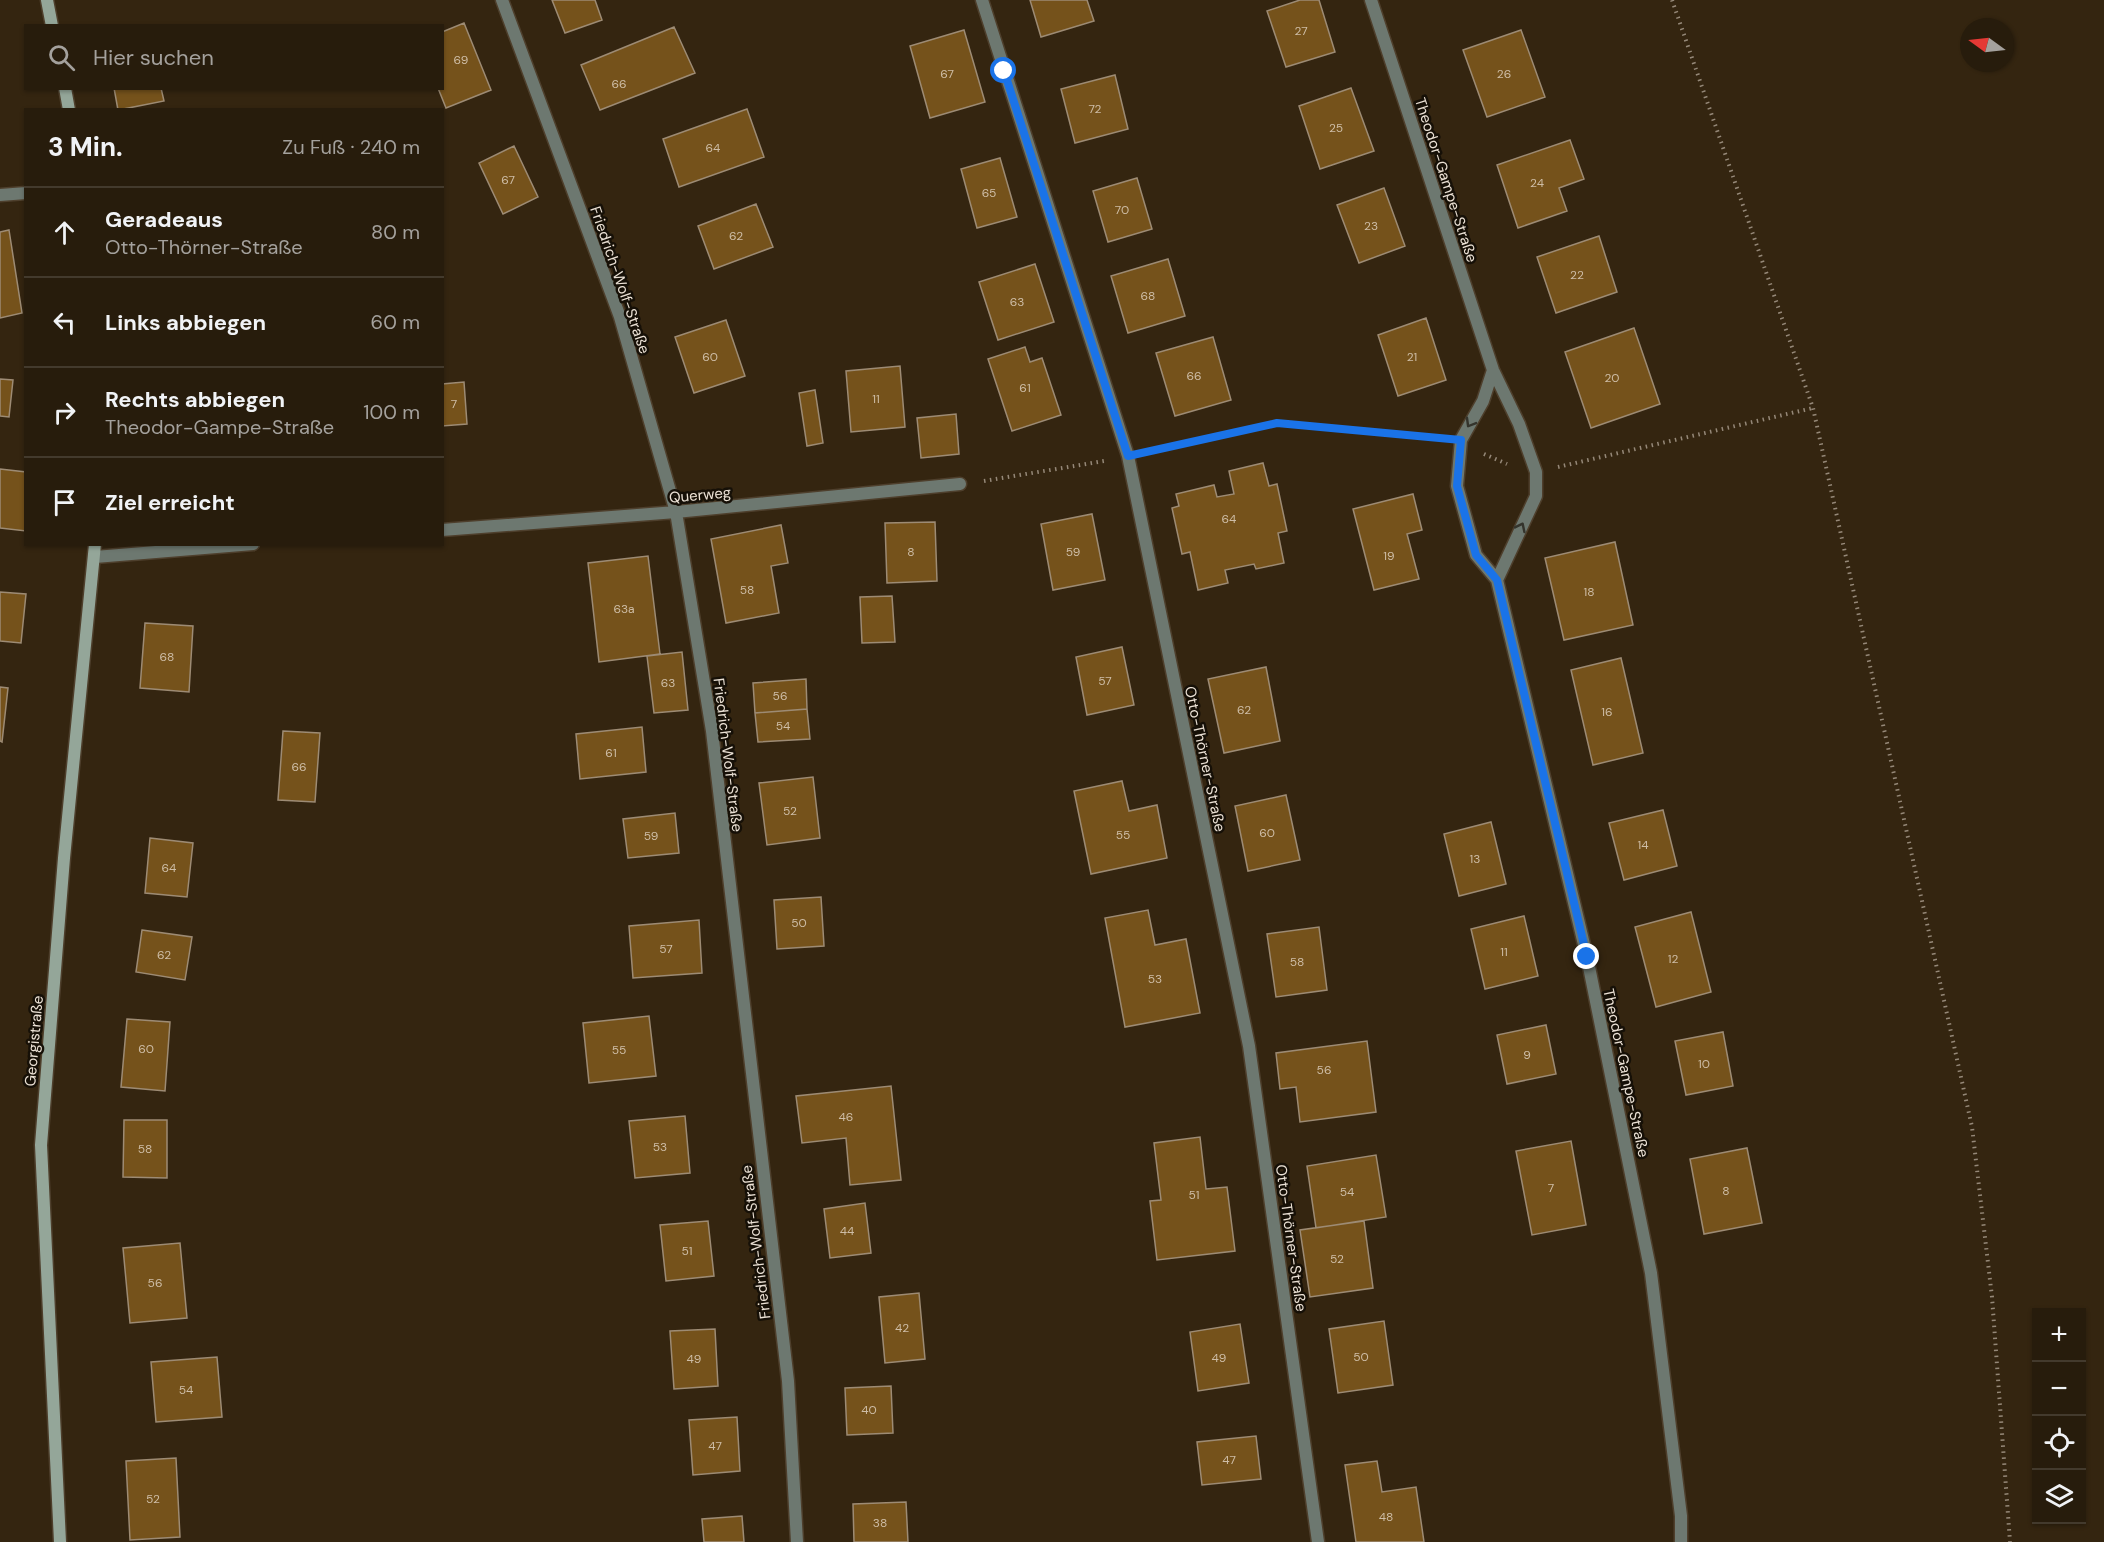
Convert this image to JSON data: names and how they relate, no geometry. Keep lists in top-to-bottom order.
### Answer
{
  "streets": {
    "street": [
      "Theodor-Gampe-Straße",
      "Friedrich-Wolf-Straße",
      "Querweg",
      "Otto-Thörner-Straße",
      "Georgistraße"
    ]
  },
  "crossings": [
    ["Friedrich-Wolf-Straße", "Querweg"]
  ],
  "house_numbers": [
    "27",
    "69",
    "67",
    "26",
    "66",
    "72",
    "25",
    "64",
    "67",
    "24",
    "65",
    "70",
    "23",
    "62",
    "22",
    "68",
    "63",
    "60",
    "21",
    "66",
    "20",
    "61",
    "11",
    "7",
    "64",
    "8",
    "59",
    "19",
    "58",
    "18",
    "63a",
    "68",
    "57",
    "63",
    "56",
    "62",
    "16",
    "54",
    "61",
    "66",
    "52",
    "60",
    "55",
    "59",
    "14",
    "13",
    "64",
    "50",
    "57",
    "11",
    "62",
    "12",
    "58",
    "53",
    "60",
    "55",
    "9",
    "10",
    "56",
    "46",
    "53",
    "58",
    "7",
    "8",
    "54",
    "51",
    "44",
    "51",
    "52",
    "56",
    "42",
    "50",
    "49",
    "49",
    "54",
    "40",
    "47",
    "47",
    "52",
    "48",
    "38"
  ],
  "north": "left",
  "page": {
    "search": "Hier suchen",
    "heading": ["3 Min.", "Zu Fuß · 240 m"],
    "list": [
      ["Geradeaus", "Otto-Thörner-Straße", "80 m"],
      ["Links abbiegen", "60 m"],
      ["Rechts abbiegen", "Theodor-Gampe-Straße", "100 m"],
      "Ziel erreicht"
    ],
    "map_buttons": ["+", "−"]
  }
}
